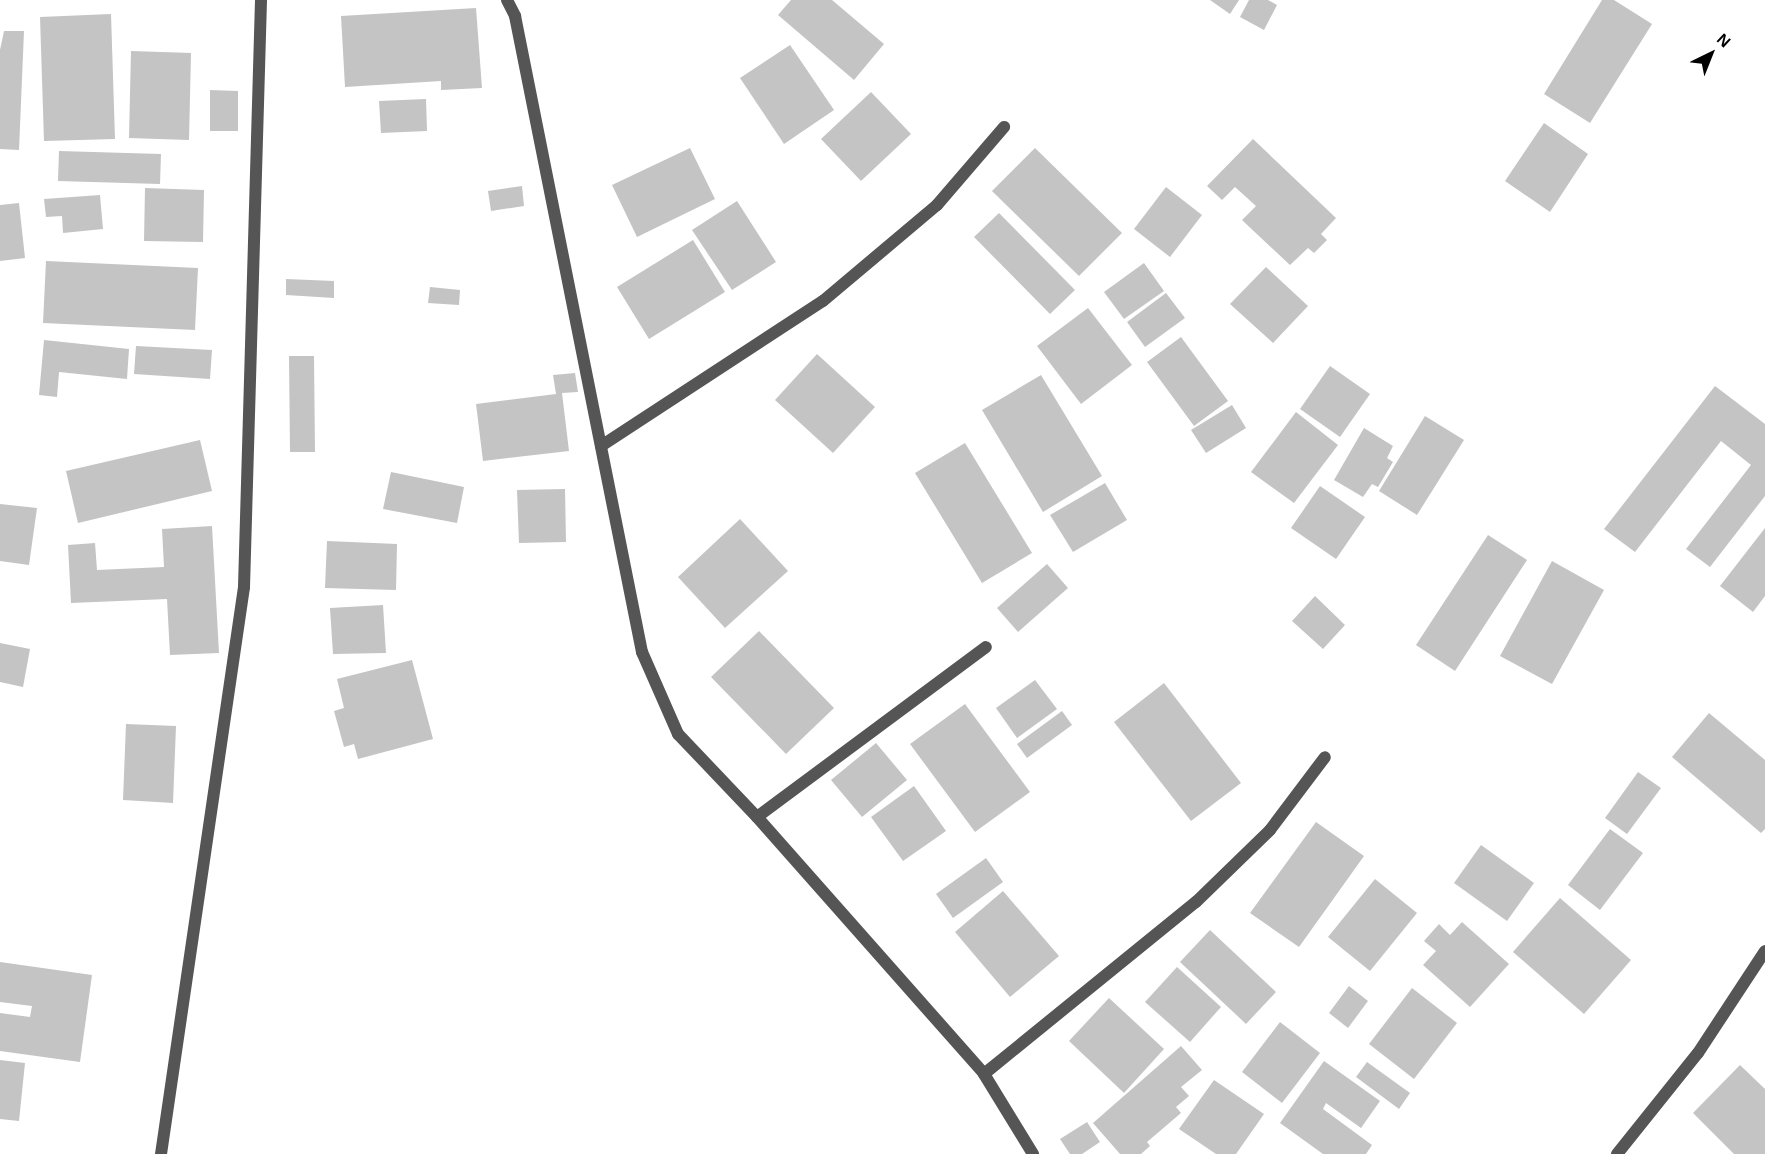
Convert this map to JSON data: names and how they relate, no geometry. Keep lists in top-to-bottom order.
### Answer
{
  "north": "top right"
}
